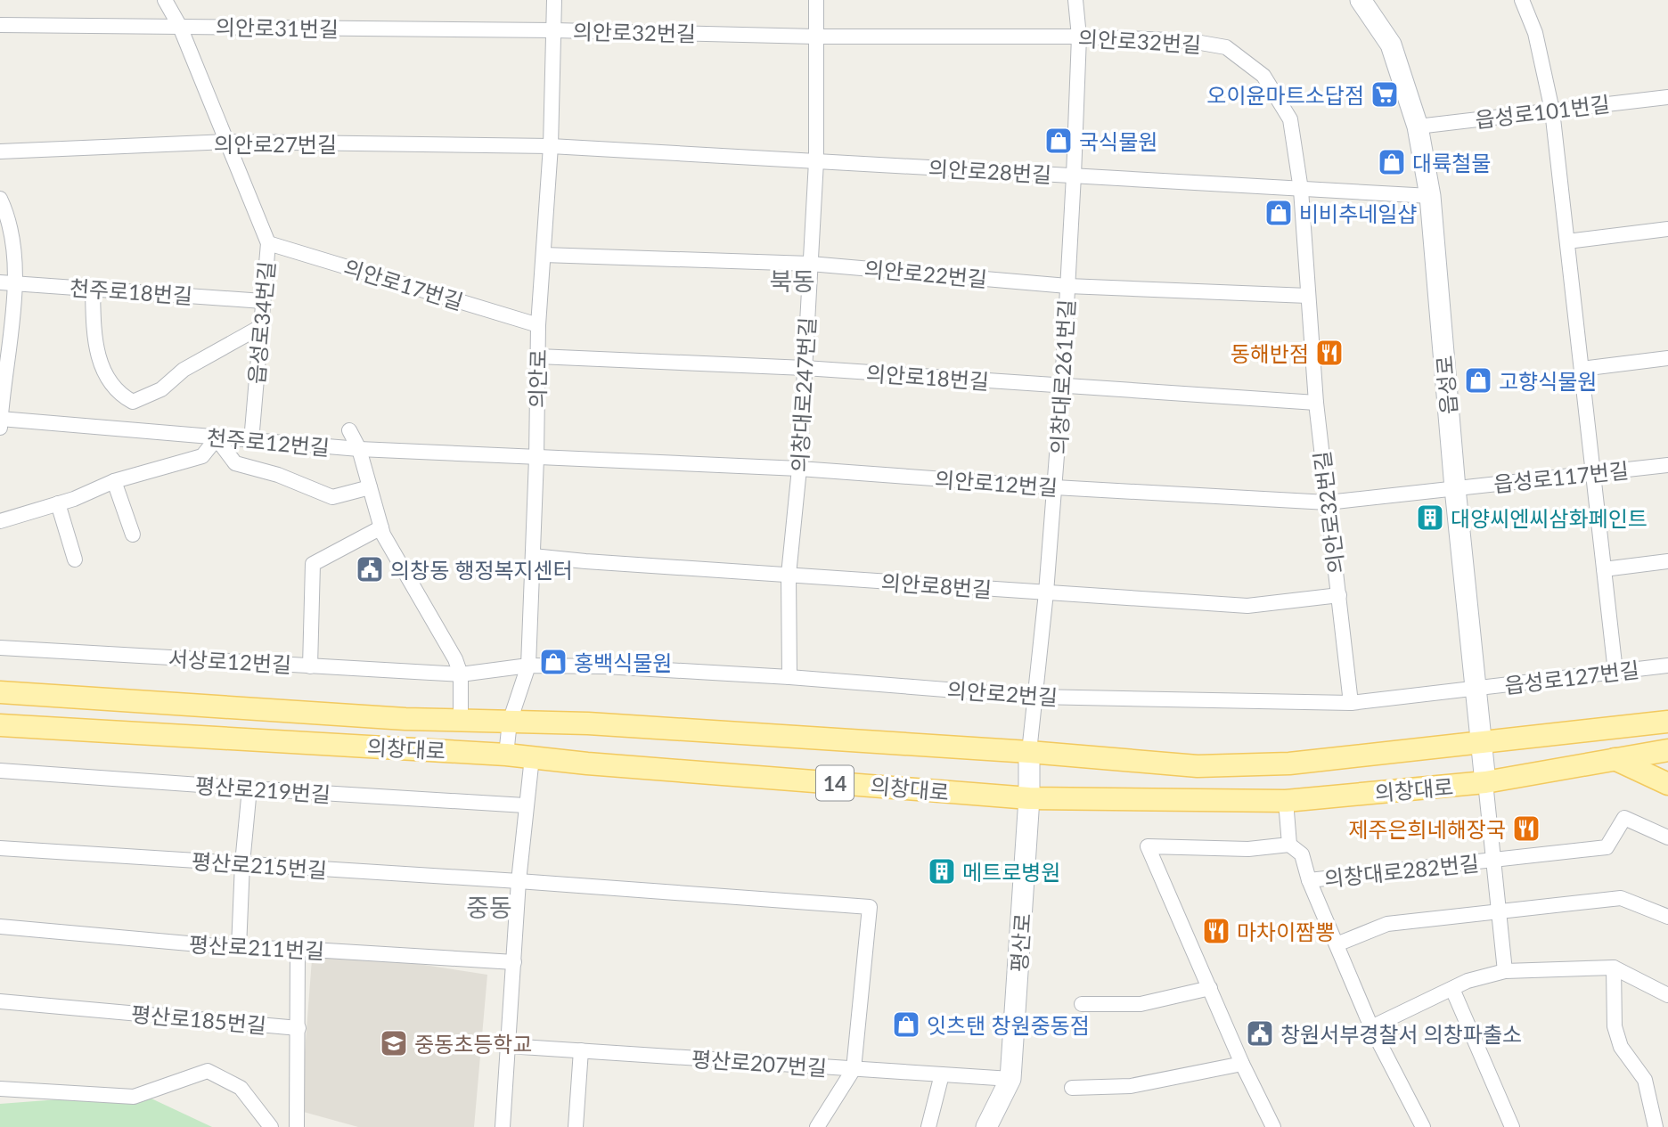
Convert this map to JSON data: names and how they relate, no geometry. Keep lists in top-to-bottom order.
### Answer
{
  "streets": {
    "main road": [
      "읍성로",
      "의창대로",
      "14",
      "평산로"
    ],
    "street": [
      "의안로31번길",
      "의안로32번길",
      "읍성로101번길",
      "의안로27번길",
      "의안로28번길",
      "의안로22번길",
      "의안로17번길",
      "천주로18번길",
      "읍성로34번길",
      "의안로18번길",
      "의창대로261번길",
      "의안로",
      "의창대로247번길",
      "천주로12번길",
      "읍성로117번길",
      "의안로12번길",
      "의안로8번길",
      "서상로12번길",
      "읍성로127번길",
      "의안로2번길",
      "평산로219번길",
      "평산로215번길",
      "의창대로282번길",
      "평산로211번길",
      "평산로185번길",
      "평산로207번길"
    ]
  },
  "crossings": [
    ["의안로31번길", "의안로32번길"],
    ["의안로31번길", "읍성로34번길"],
    ["의안로31번길", "의안로"],
    ["의안로32번길", "의안로28번길"],
    ["의안로32번길", "의안로22번길"],
    ["의안로32번길", "의안로18번길"],
    ["의안로32번길", "의창대로261번길"],
    ["의안로32번길", "의안로"],
    ["의안로32번길", "의창대로247번길"],
    ["의안로32번길", "의안로12번길"],
    ["의안로32번길", "의안로8번길"],
    ["의안로32번길", "의안로2번길"],
    ["읍성로101번길", "읍성로"],
    ["의안로27번길", "의안로28번길"],
    ["의안로27번길", "읍성로34번길"],
    ["의안로27번길", "의안로"],
    ["의안로28번길", "의창대로261번길"],
    ["의안로28번길", "의안로"],
    ["의안로28번길", "읍성로"],
    ["의안로28번길", "의창대로247번길"],
    ["의안로22번길", "의창대로261번길"],
    ["의안로22번길", "의안로"],
    ["의안로22번길", "의창대로247번길"],
    ["의안로17번길", "읍성로34번길"],
    ["의안로17번길", "의안로"],
    ["천주로18번길", "읍성로34번길"],
    ["읍성로34번길", "천주로12번길"],
    ["의안로18번길", "의창대로261번길"],
    ["의안로18번길", "의안로"],
    ["의안로18번길", "의창대로247번길"],
    ["의창대로261번길", "의안로12번길"],
    ["의창대로261번길", "의안로8번길"],
    ["의창대로261번길", "의안로2번길"],
    ["의창대로261번길", "의창대로"],
    ["의창대로261번길", "평산로"],
    ["의안로", "천주로12번길"],
    ["의안로", "의안로12번길"],
    ["의안로", "의안로8번길"],
    ["의안로", "서상로12번길"],
    ["의안로", "의안로2번길"],
    ["의안로", "의창대로"],
    ["읍성로", "읍성로117번길"],
    ["읍성로", "의안로12번길"],
    ["읍성로", "읍성로127번길"],
    ["읍성로", "의안로2번길"],
    ["읍성로", "의창대로"],
    ["읍성로", "의창대로282번길"],
    ["의창대로247번길", "의안로12번길"],
    ["의창대로247번길", "의안로8번길"],
    ["의창대로247번길", "의안로2번길"],
    ["천주로12번길", "의안로12번길"],
    ["읍성로117번길", "의안로12번길"],
    ["서상로12번길", "의안로2번길"],
    ["읍성로127번길", "의안로2번길"],
    ["의창대로", "의창대로282번길"],
    ["의창대로", "평산로"],
    ["평산로215번길", "평산로207번길"],
    ["평산로", "평산로207번길"]
  ],
  "districts": ["북동", "중동"],
  "places": {
    "supermarket": ["오이윤마트소답점"],
    "shop": [
      "국식물원",
      "대륙철물",
      "비비추네일샵",
      "고향식물원",
      "홍백식물원",
      "잇츠탠 창원중동점"
    ],
    "restaurant": ["동해반점", "제주은희네해장국", "마차이짬뽕"],
    "building": ["대양씨엔씨삼화페인트", "메트로병원"],
    "public building": ["의창동 행정복지센터", "창원서부경찰서 의창파출소"],
    "school or university": ["중동초등학교"]
  }
}
